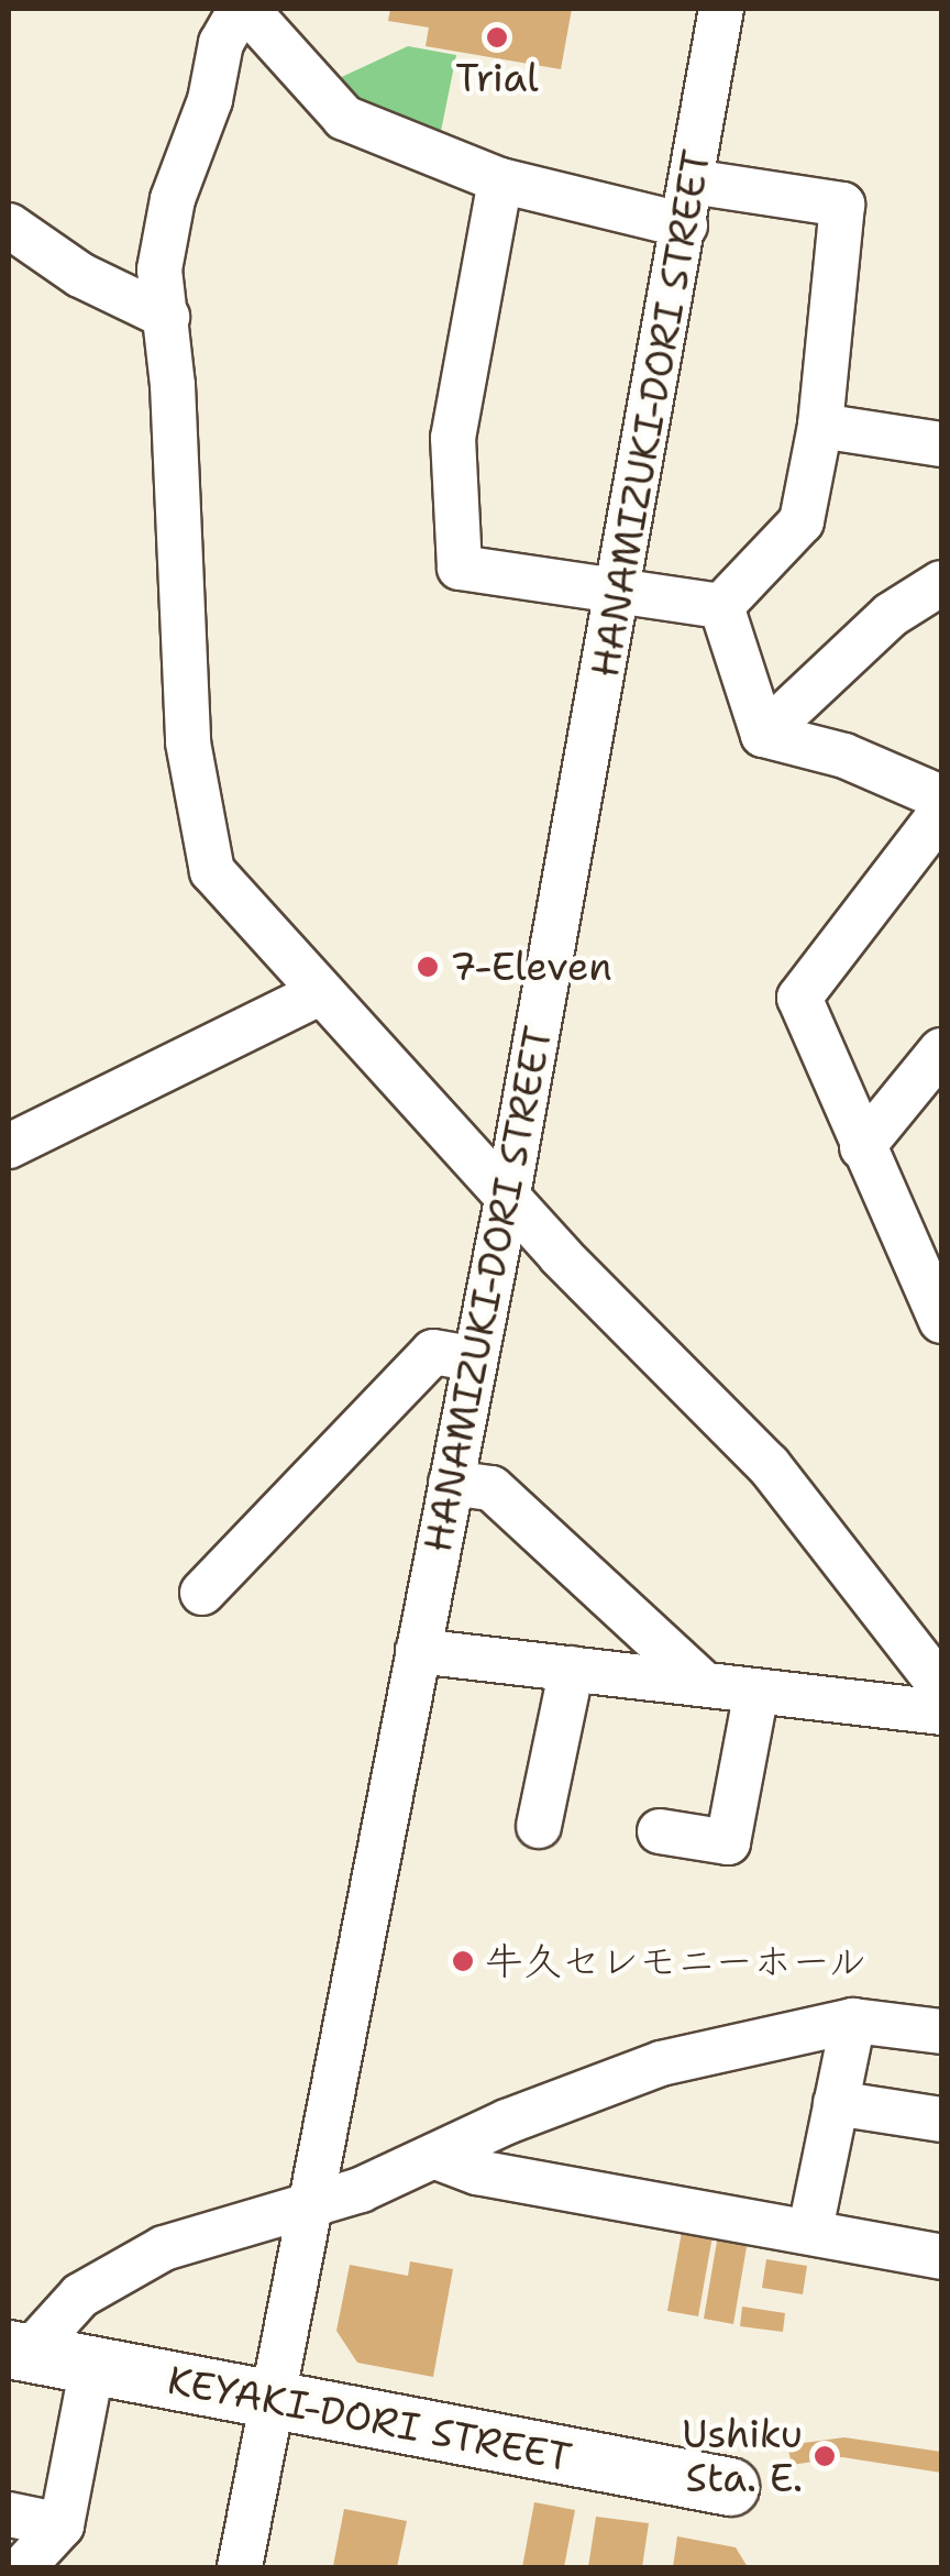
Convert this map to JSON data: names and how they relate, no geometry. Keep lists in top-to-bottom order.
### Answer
{
  "streets": {
    "main road": ["KEYAKI-DORI STREET"],
    "street": ["HANAMIZUKI-DORI STREET"]
  },
  "crossings": [
    ["HANAMIZUKI-DORI STREET", "KEYAKI-DORI STREET"]
  ],
  "places": [
    "Trial",
    "7-Eleven",
    "牛久セレモニーホール",
    "Ushiku Sta. E."
  ]
}
